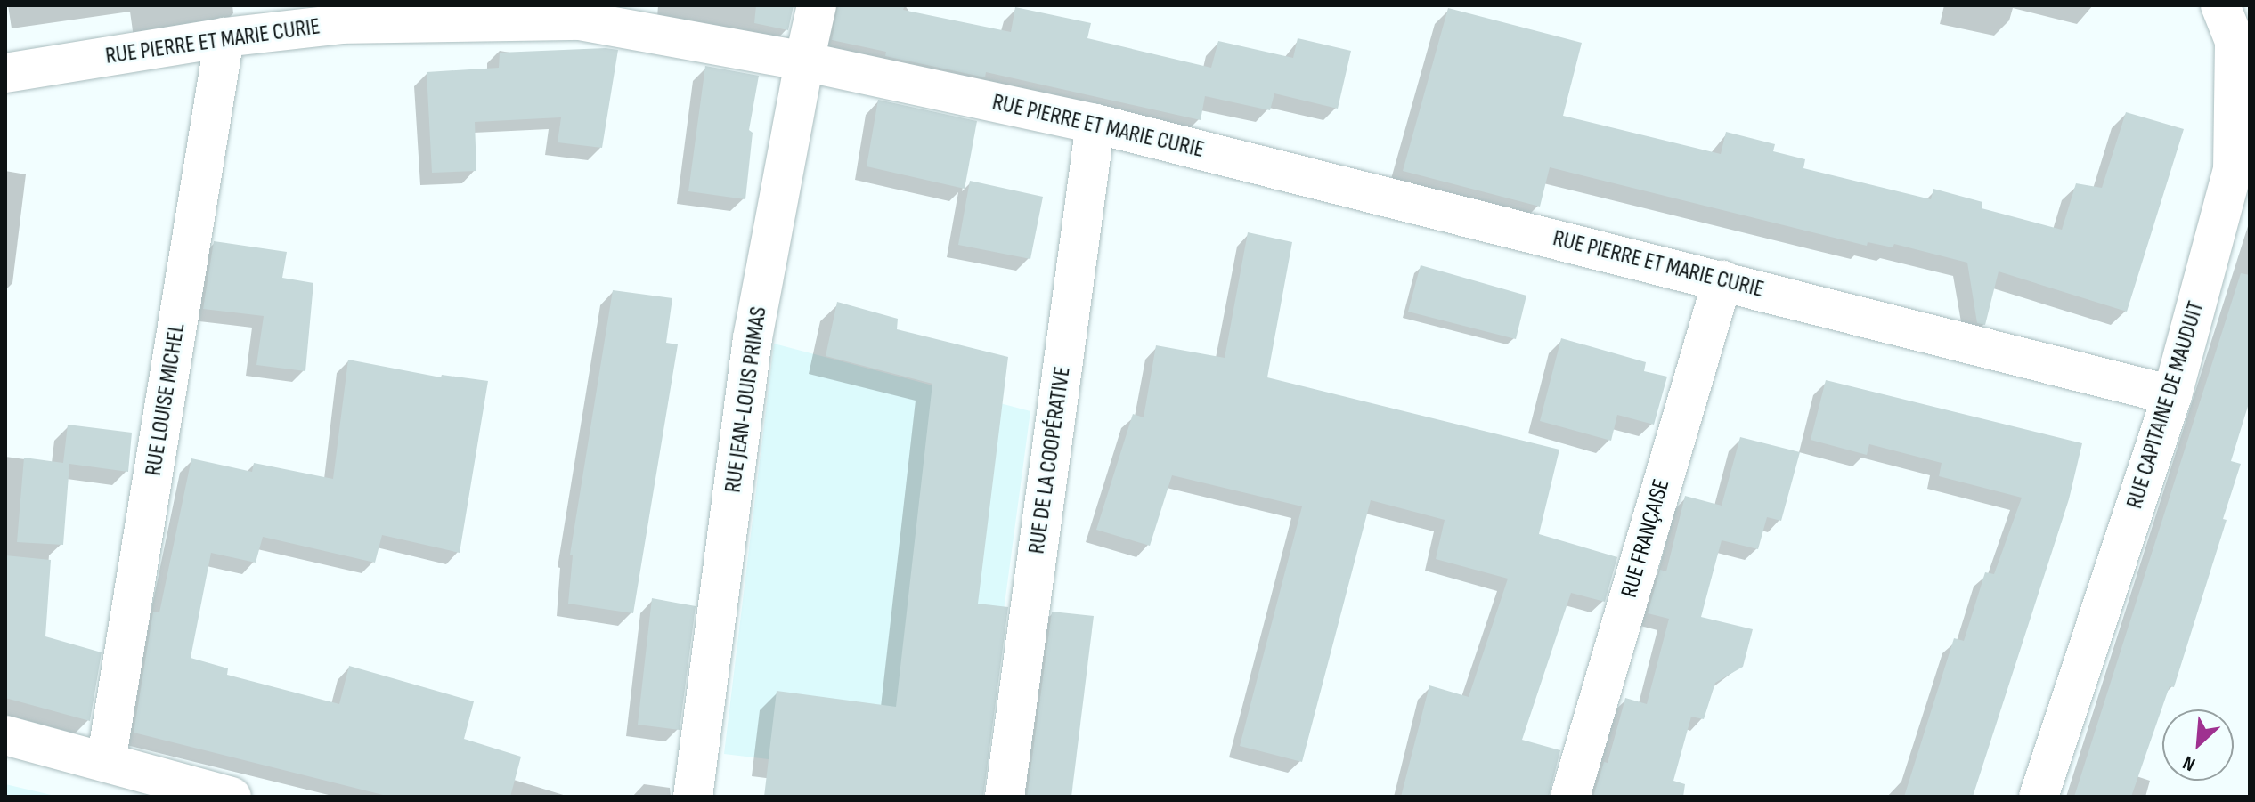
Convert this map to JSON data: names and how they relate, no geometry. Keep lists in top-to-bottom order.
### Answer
{
  "streets": {
    "street": [
      "RUE PIERRE ET MARIE CURIE",
      "RUE LOUISE MICHEL",
      "RUE JEAN-LOUIS PRIMAS",
      "RUE CAPITAINE DE MAUDUIT",
      "RUE DE LA COOPÉRATIVE",
      "RUE FRANÇAISE"
    ]
  },
  "crossings": [
    ["RUE PIERRE ET MARIE CURIE", "RUE LOUISE MICHEL"],
    ["RUE PIERRE ET MARIE CURIE", "RUE JEAN-LOUIS PRIMAS"],
    ["RUE PIERRE ET MARIE CURIE", "RUE CAPITAINE DE MAUDUIT"],
    ["RUE PIERRE ET MARIE CURIE", "RUE DE LA COOPÉRATIVE"],
    ["RUE PIERRE ET MARIE CURIE", "RUE FRANÇAISE"]
  ],
  "north": "bottom left"
}
